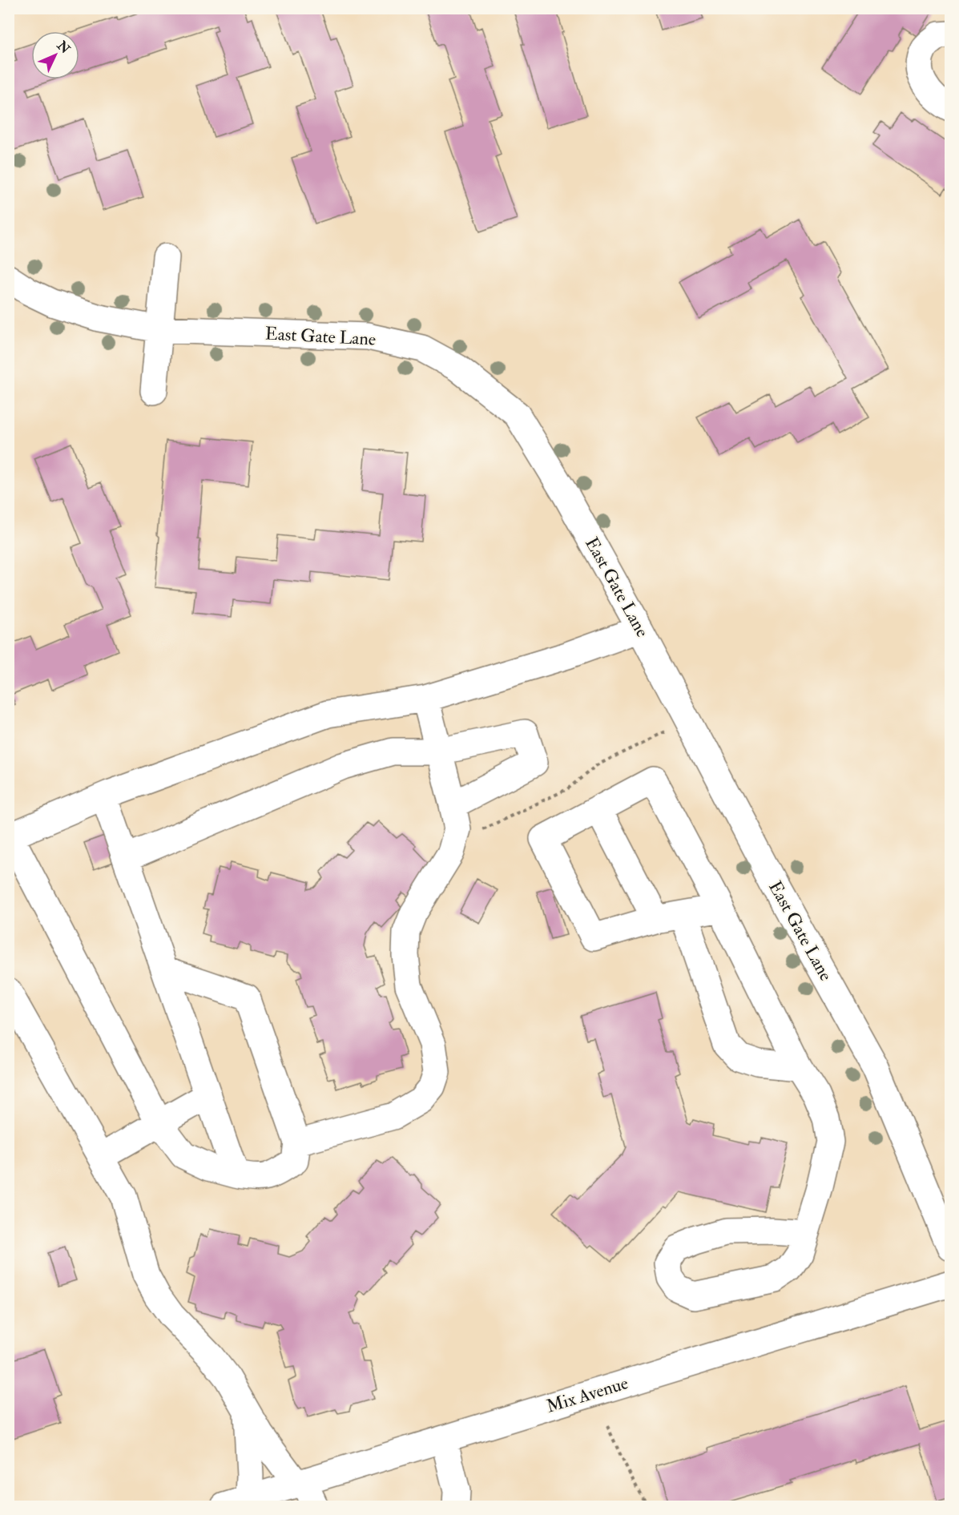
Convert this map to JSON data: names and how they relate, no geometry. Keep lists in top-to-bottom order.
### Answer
{
  "streets": {
    "street": ["East Gate Lane", "Mix Avenue"]
  },
  "north": "top right"
}
